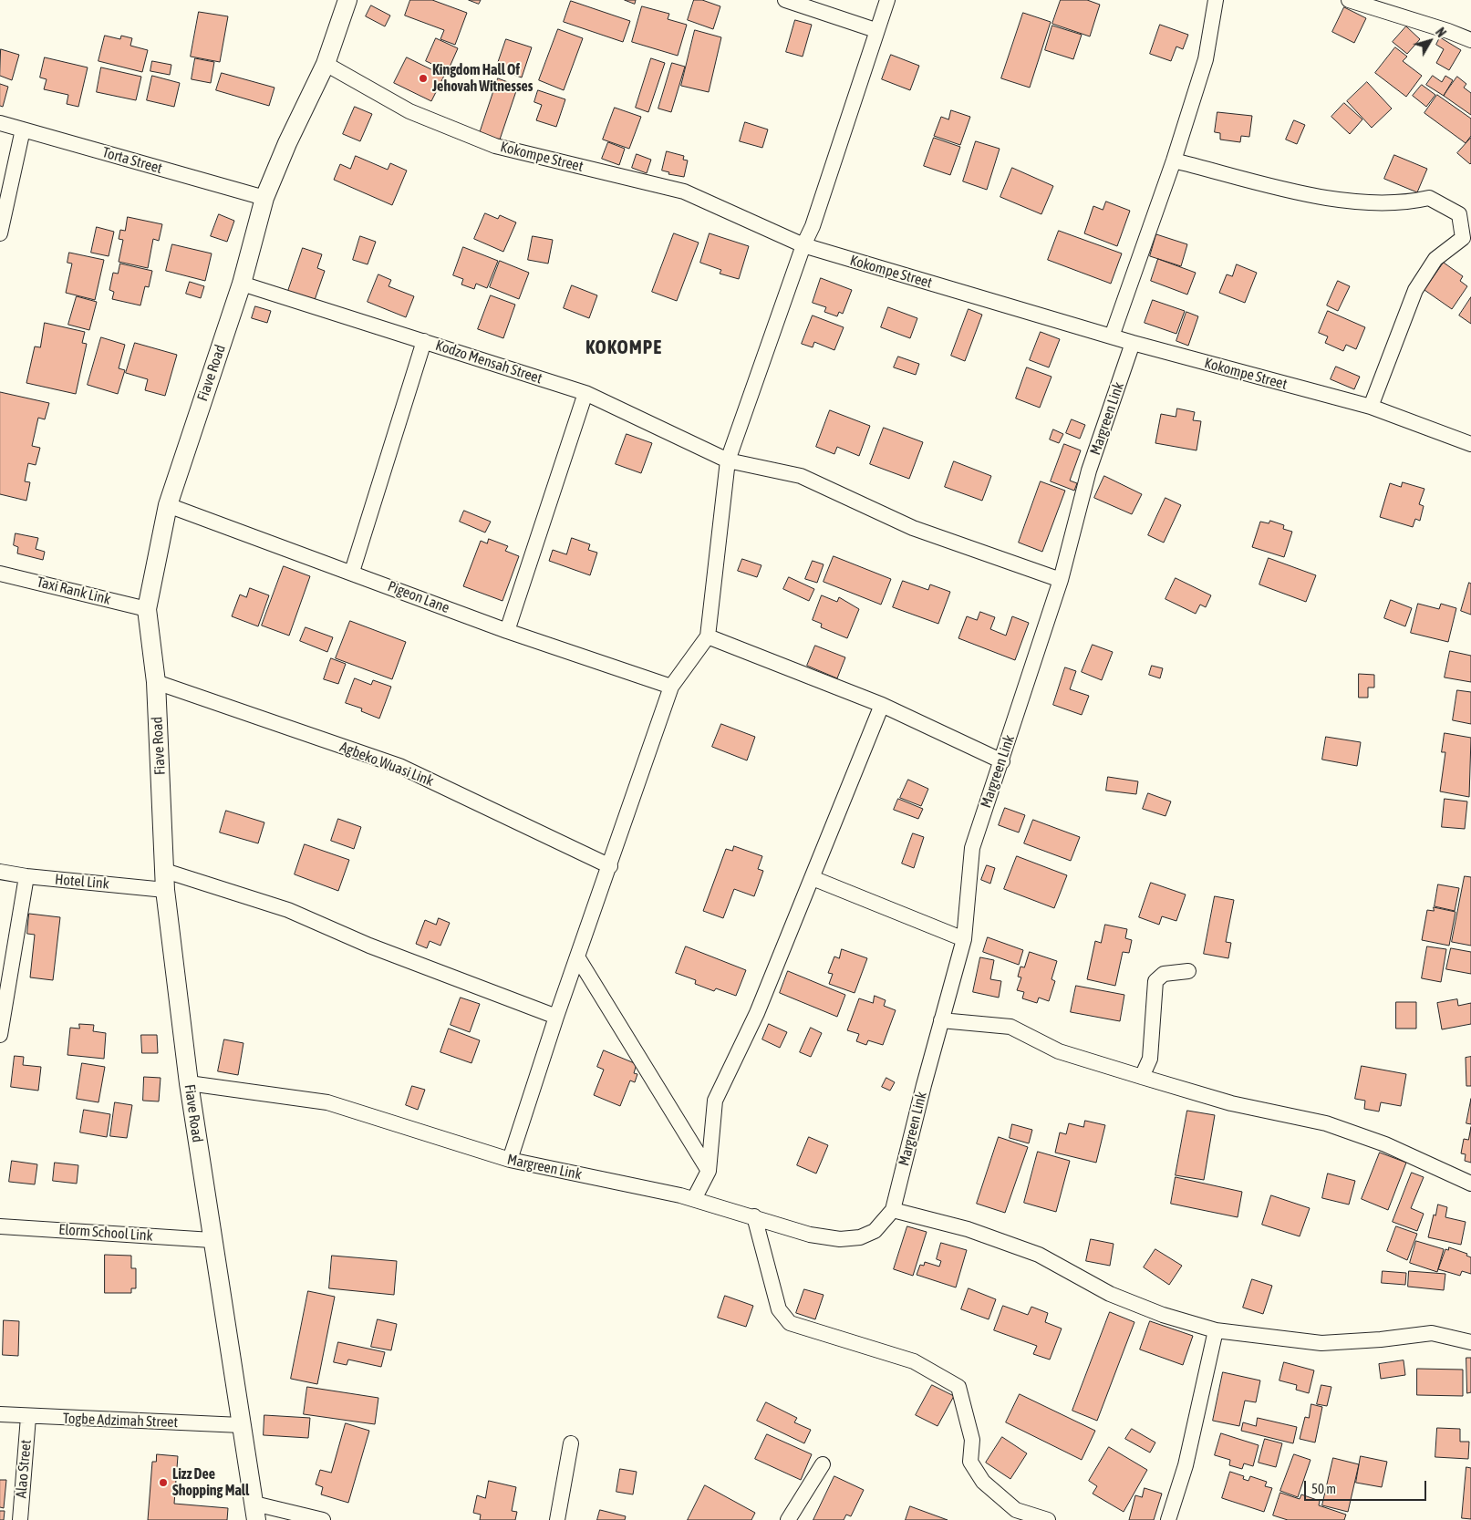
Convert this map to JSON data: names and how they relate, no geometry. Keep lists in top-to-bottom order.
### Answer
{
  "streets": {
    "street": [
      "Kokompe Street",
      "Torta Street",
      "Kodzo Mensah Street",
      "Fiave Road",
      "Margreen Link",
      "Taxi Rank Link",
      "Pigeon Lane",
      "Agbeko Wuasi Link",
      "Hotel Link",
      "Elorm School Link",
      "Togbe Adzimah Street",
      "Alao Street"
    ]
  },
  "crossings": [
    ["Kokompe Street", "Fiave Road"],
    ["Kokompe Street", "Margreen Link"],
    ["Torta Street", "Fiave Road"],
    ["Kodzo Mensah Street", "Fiave Road"],
    ["Kodzo Mensah Street", "Margreen Link"],
    ["Fiave Road", "Margreen Link"],
    ["Fiave Road", "Taxi Rank Link"],
    ["Fiave Road", "Pigeon Lane"],
    ["Fiave Road", "Agbeko Wuasi Link"],
    ["Fiave Road", "Hotel Link"],
    ["Fiave Road", "Elorm School Link"],
    ["Fiave Road", "Togbe Adzimah Street"],
    ["Togbe Adzimah Street", "Alao Street"]
  ],
  "districts": ["KOKOMPE"],
  "places": ["Kingdom Hall Of Jehovah Witnesses", "Lizz Dee Shopping Mall"],
  "scale_bar": "50 m",
  "north": "top right"
}
